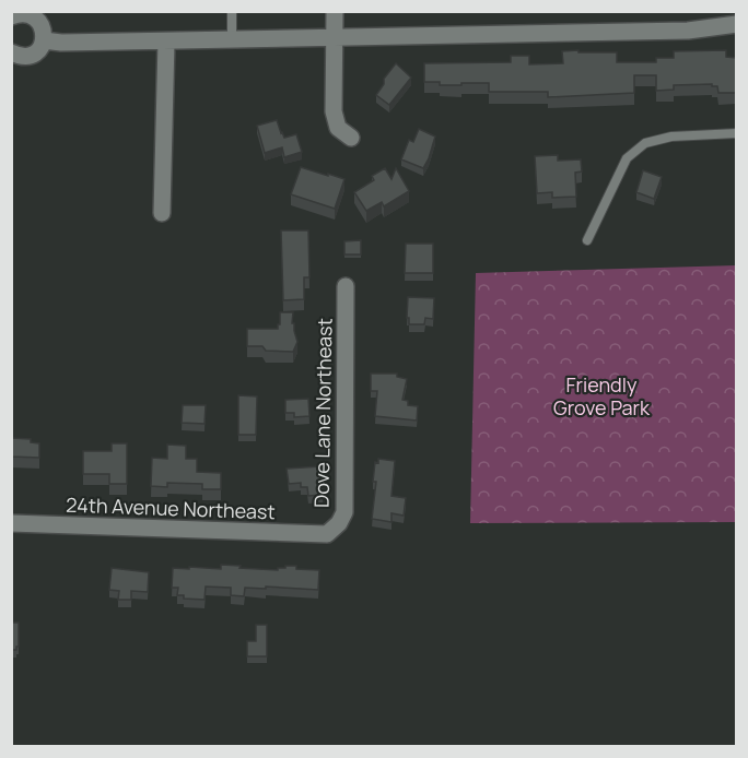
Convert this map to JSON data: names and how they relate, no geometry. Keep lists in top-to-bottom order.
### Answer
{
  "streets": {
    "street": ["Dove Lane Northeast", "24th Avenue Northeast"]
  },
  "crossings": [
    ["Dove Lane Northeast", "24th Avenue Northeast"]
  ],
  "parks": ["Friendly Grove Park"]
}
